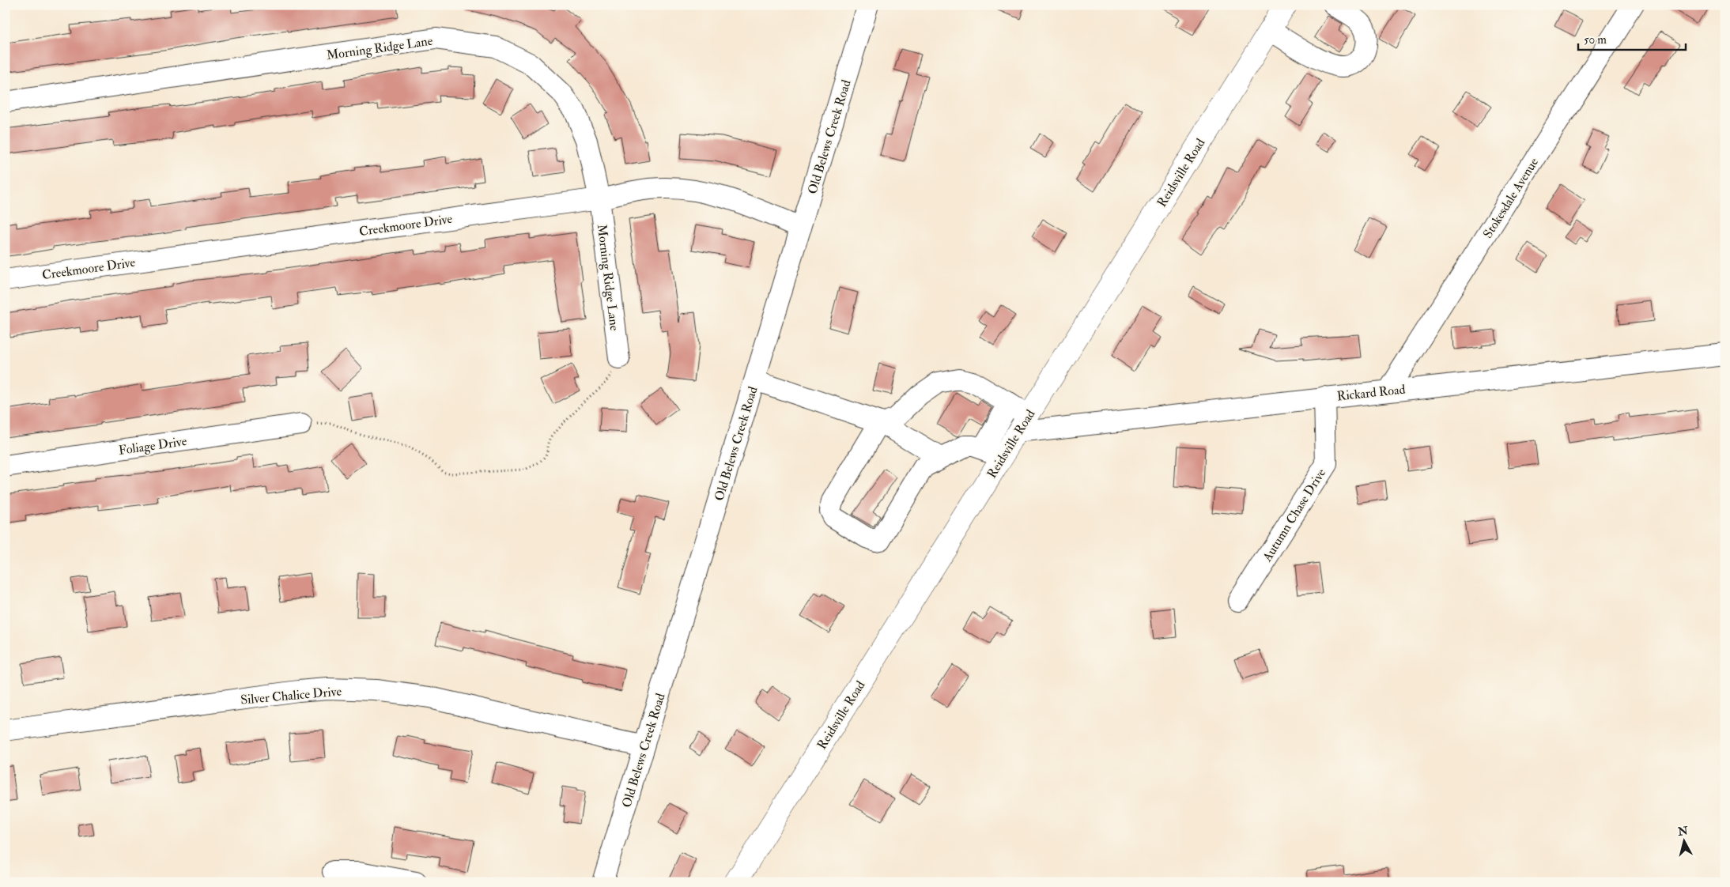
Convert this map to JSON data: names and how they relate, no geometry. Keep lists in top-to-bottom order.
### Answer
{
  "streets": {
    "highway": ["Reidsville Road"],
    "street": [
      "Morning Ridge Lane",
      "Old Belews Creek Road",
      "Stokesdale Avenue",
      "Creekmoore Drive",
      "Rickard Road",
      "Foliage Drive",
      "Autumn Chase Drive",
      "Silver Chalice Drive"
    ]
  },
  "crossings": [
    ["Morning Ridge Lane", "Creekmoore Drive"],
    ["Old Belews Creek Road", "Creekmoore Drive"],
    ["Old Belews Creek Road", "Silver Chalice Drive"],
    ["Reidsville Road", "Rickard Road"],
    ["Stokesdale Avenue", "Rickard Road"],
    ["Rickard Road", "Autumn Chase Drive"]
  ],
  "scale_bar": "50 m",
  "north": "top"
}
